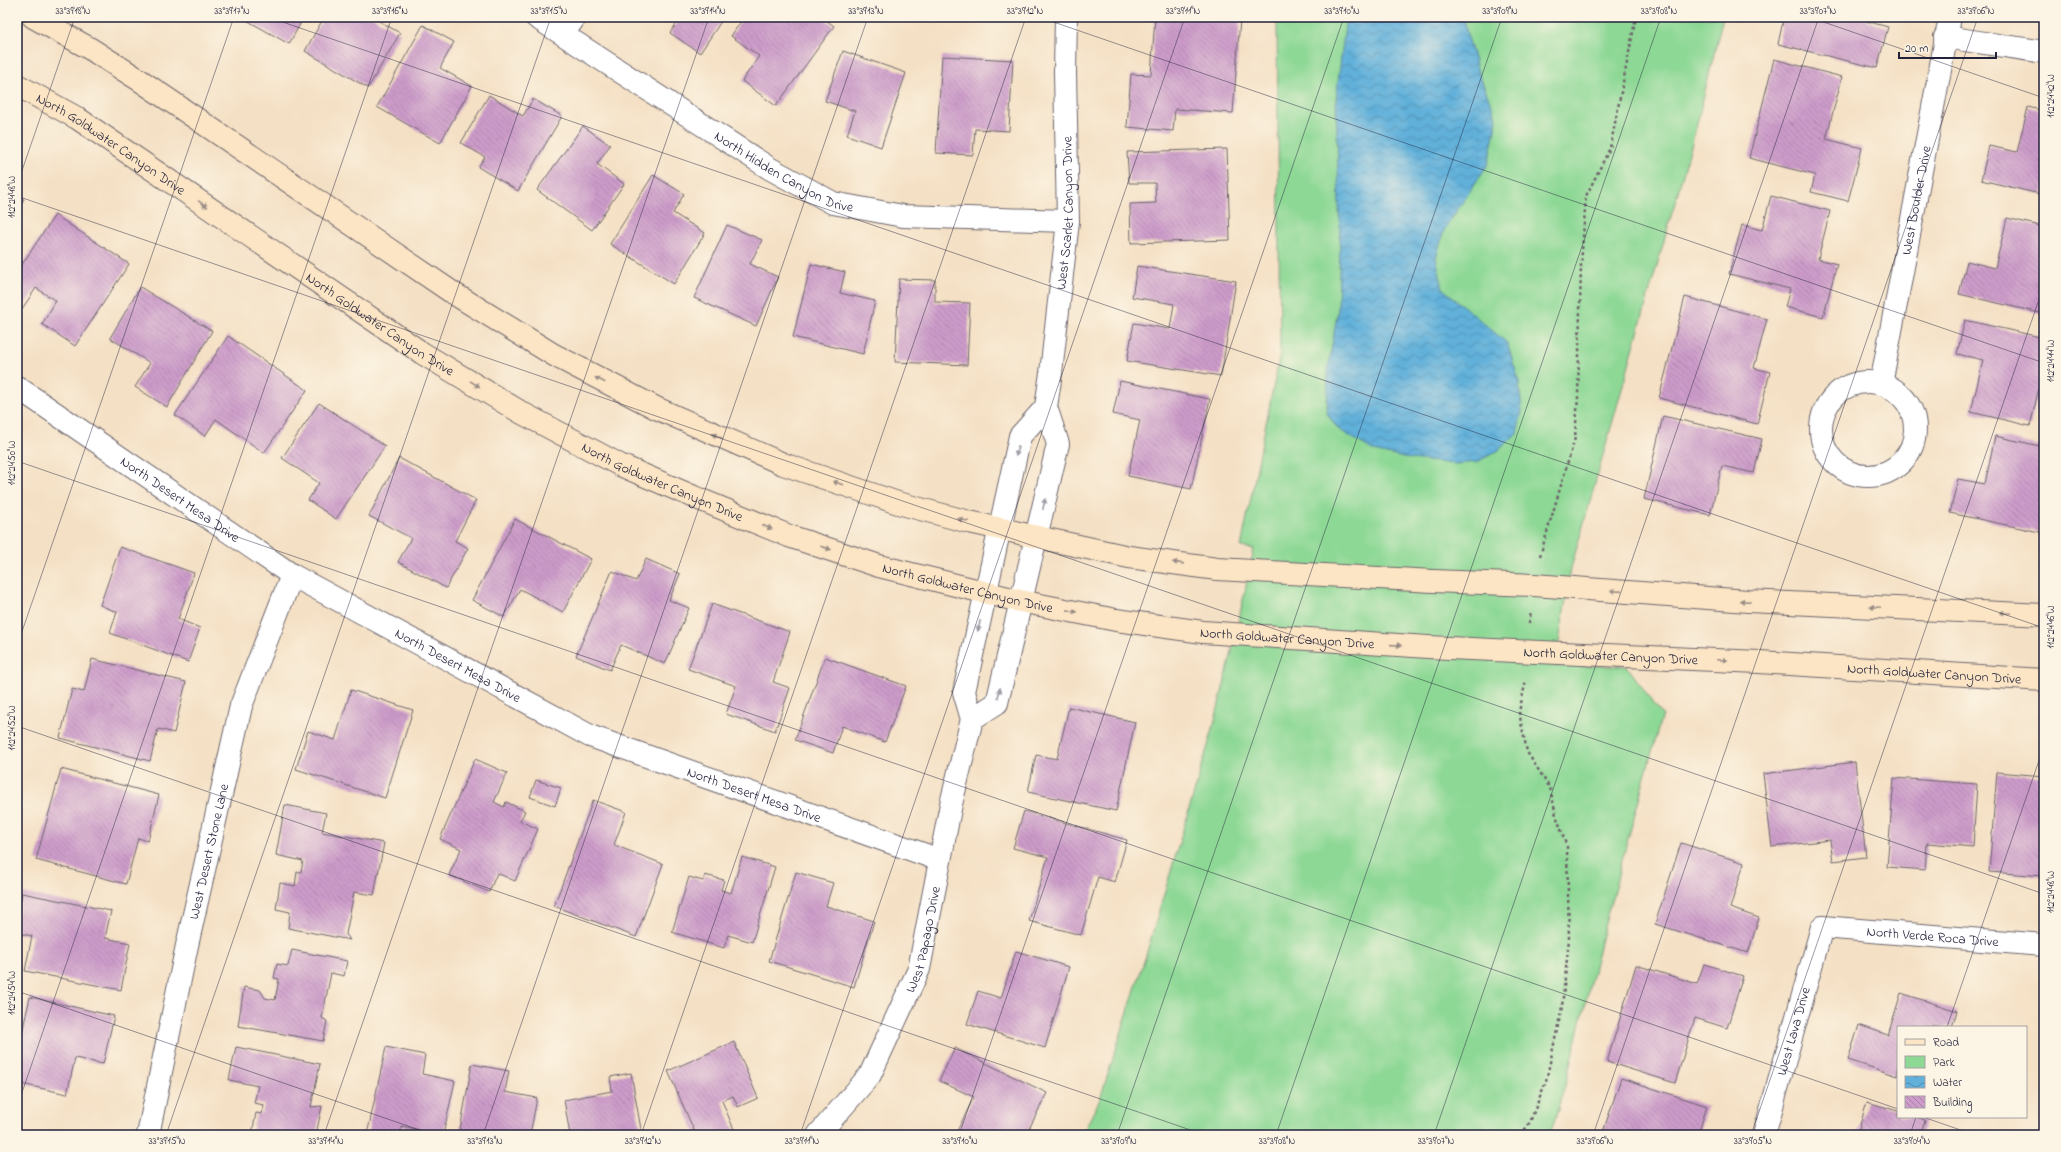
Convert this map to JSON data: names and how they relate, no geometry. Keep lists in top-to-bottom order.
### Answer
{
  "streets": {
    "street": [
      "North Goldwater Canyon Drive",
      "North Hidden Canyon Drive",
      "West Boulder Drive",
      "West Scarlet Canyon Drive",
      "North Desert Mesa Drive",
      "West Desert Stone Lane",
      "North Verde Roca Drive",
      "West Papago Drive",
      "West Lava Drive"
    ]
  },
  "crossings": [
    ["North Goldwater Canyon Drive", "West Scarlet Canyon Drive"],
    ["North Goldwater Canyon Drive", "West Papago Drive"],
    ["North Hidden Canyon Drive", "West Scarlet Canyon Drive"],
    ["North Desert Mesa Drive", "West Desert Stone Lane"],
    ["North Desert Mesa Drive", "West Papago Drive"],
    ["North Verde Roca Drive", "West Lava Drive"]
  ],
  "legend": [
    "Road",
    "Park",
    "Water",
    "Building"
  ],
  "scale_bar": "20 m",
  "coordinates": [
    "33°39'18\"N",
    "33°39'17\"N",
    "33°39'16\"N",
    "33°39'15\"N",
    "33°39'14\"N",
    "33°39'13\"N",
    "33°39'12\"N",
    "33°39'11\"N",
    "33°39'10\"N",
    "33°39'09\"N",
    "33°39'08\"N",
    "33°39'07\"N",
    "33°39'06\"N",
    "112°24'42\"W",
    "112°24'48\"W",
    "112°24'44\"W",
    "112°24'50\"W",
    "112°24'46\"W",
    "112°24'52\"W",
    "112°24'54\"W",
    "33°39'05\"N",
    "33°39'04\"N"
  ]
}
